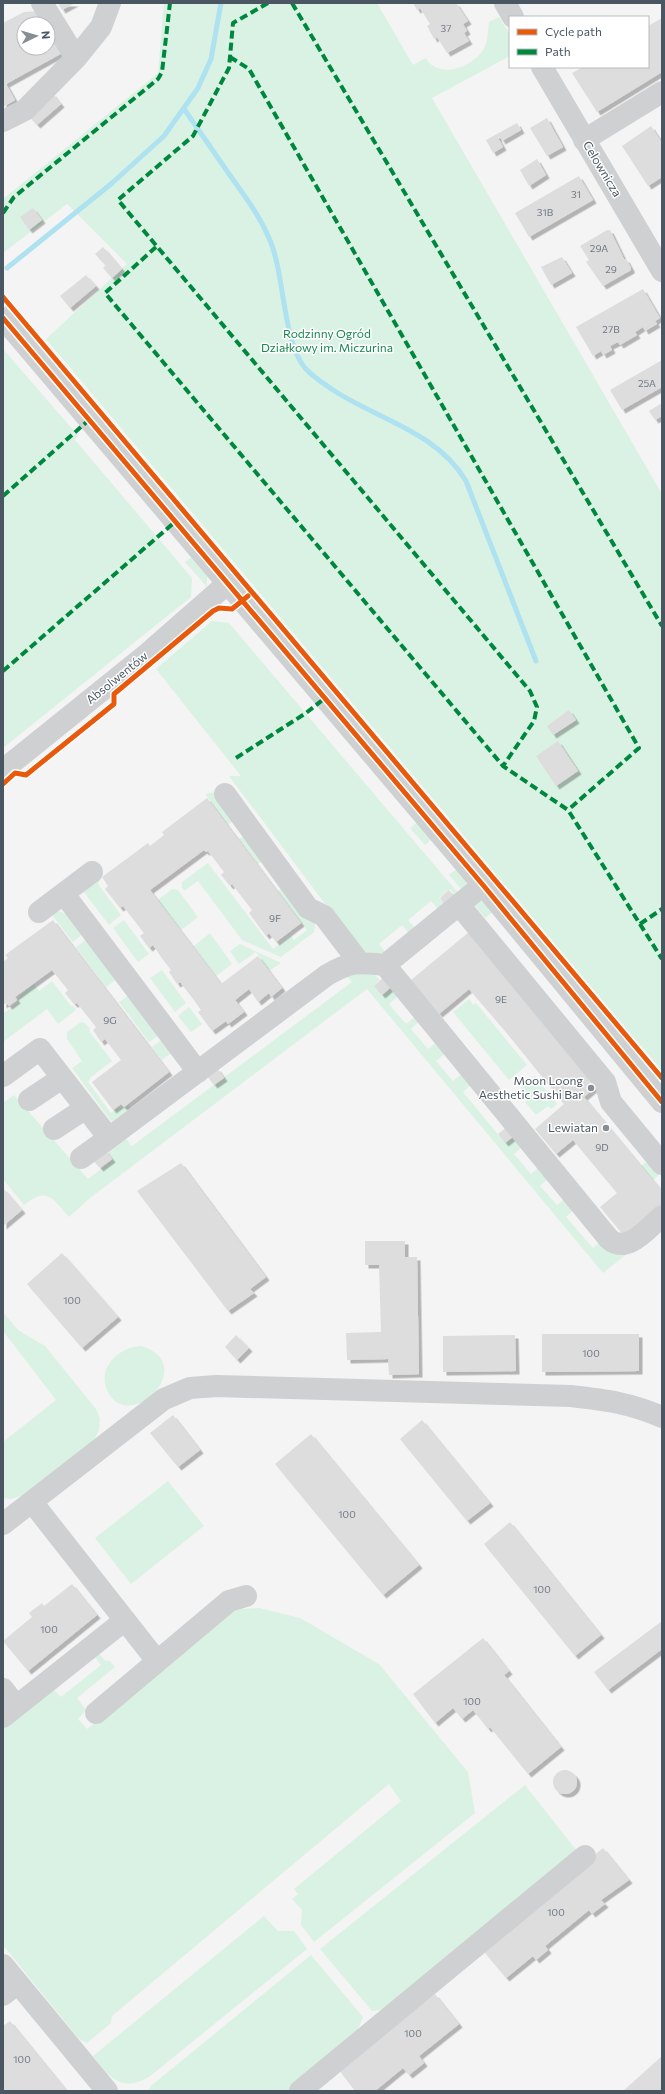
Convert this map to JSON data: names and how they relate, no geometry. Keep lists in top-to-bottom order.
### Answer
{
  "streets": {
    "street": ["Celownicza", "Absolwentów"]
  },
  "parks": ["Rodzinny Ogród Działkowy im. Miczurina"],
  "places": ["Moon Loong Aesthetic Sushi Bar", "Lewiatan"],
  "house_numbers": [
    "37",
    "31",
    "31B",
    "29A",
    "29",
    "27B",
    "25A",
    "9F",
    "9E",
    "9G",
    "9D",
    "100",
    "100",
    "100",
    "100",
    "100",
    "100",
    "100",
    "100",
    "100"
  ],
  "legend": ["Cycle path", "Path"],
  "north": "right"
}
